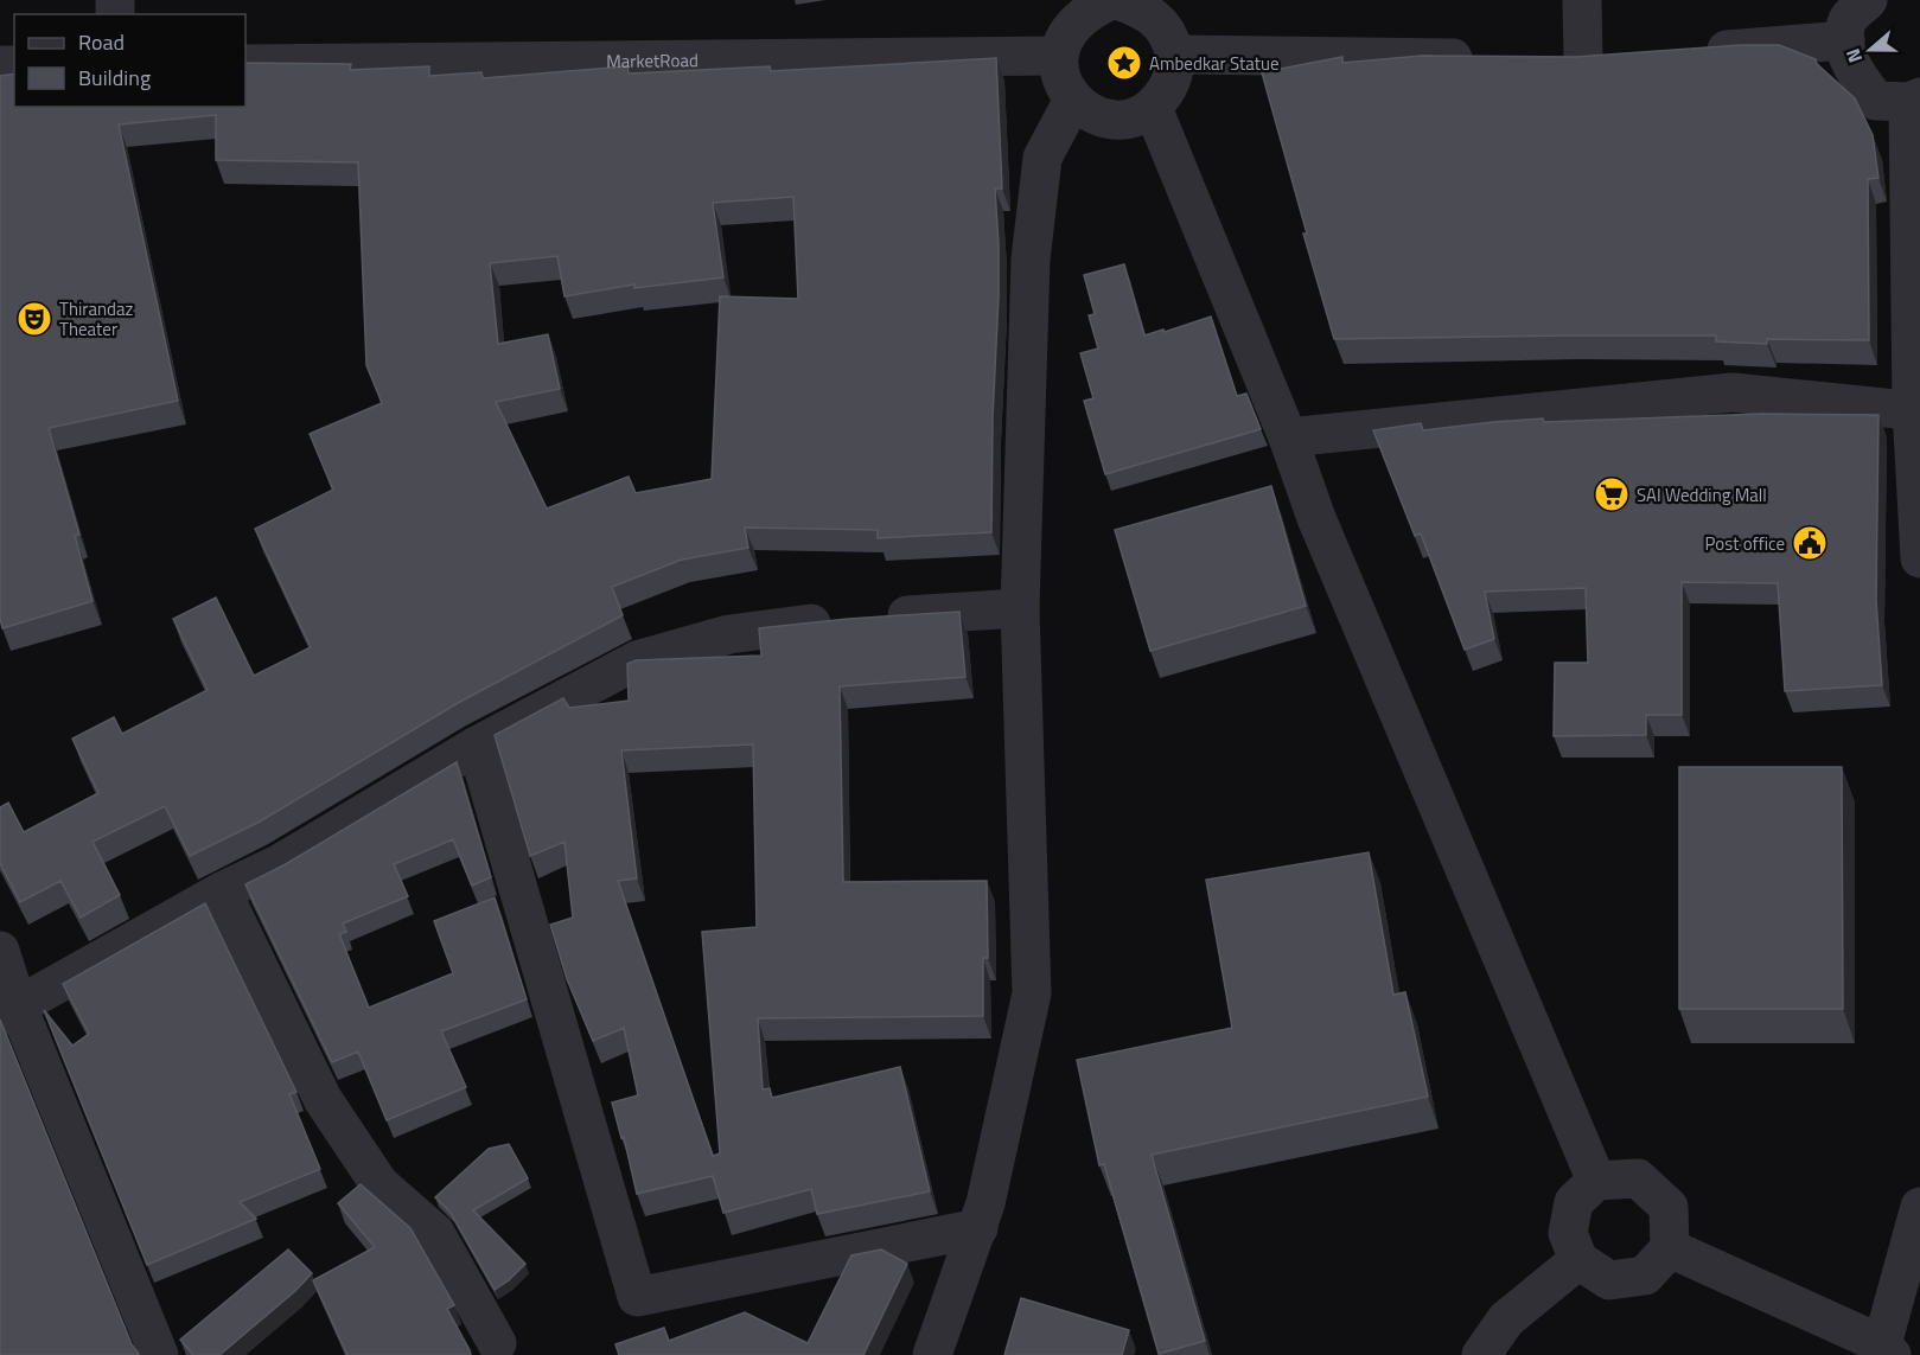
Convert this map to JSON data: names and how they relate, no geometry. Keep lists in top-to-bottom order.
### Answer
{
  "streets": {
    "street": ["MarketRoad"]
  },
  "places": {
    "place": ["Ambedkar Statue"],
    "theatre": ["Thirandaz Theater"],
    "supermarket": ["SAI Wedding Mall"],
    "public building": ["Post office"]
  },
  "legend": ["Road", "Building"],
  "north": "left"
}
